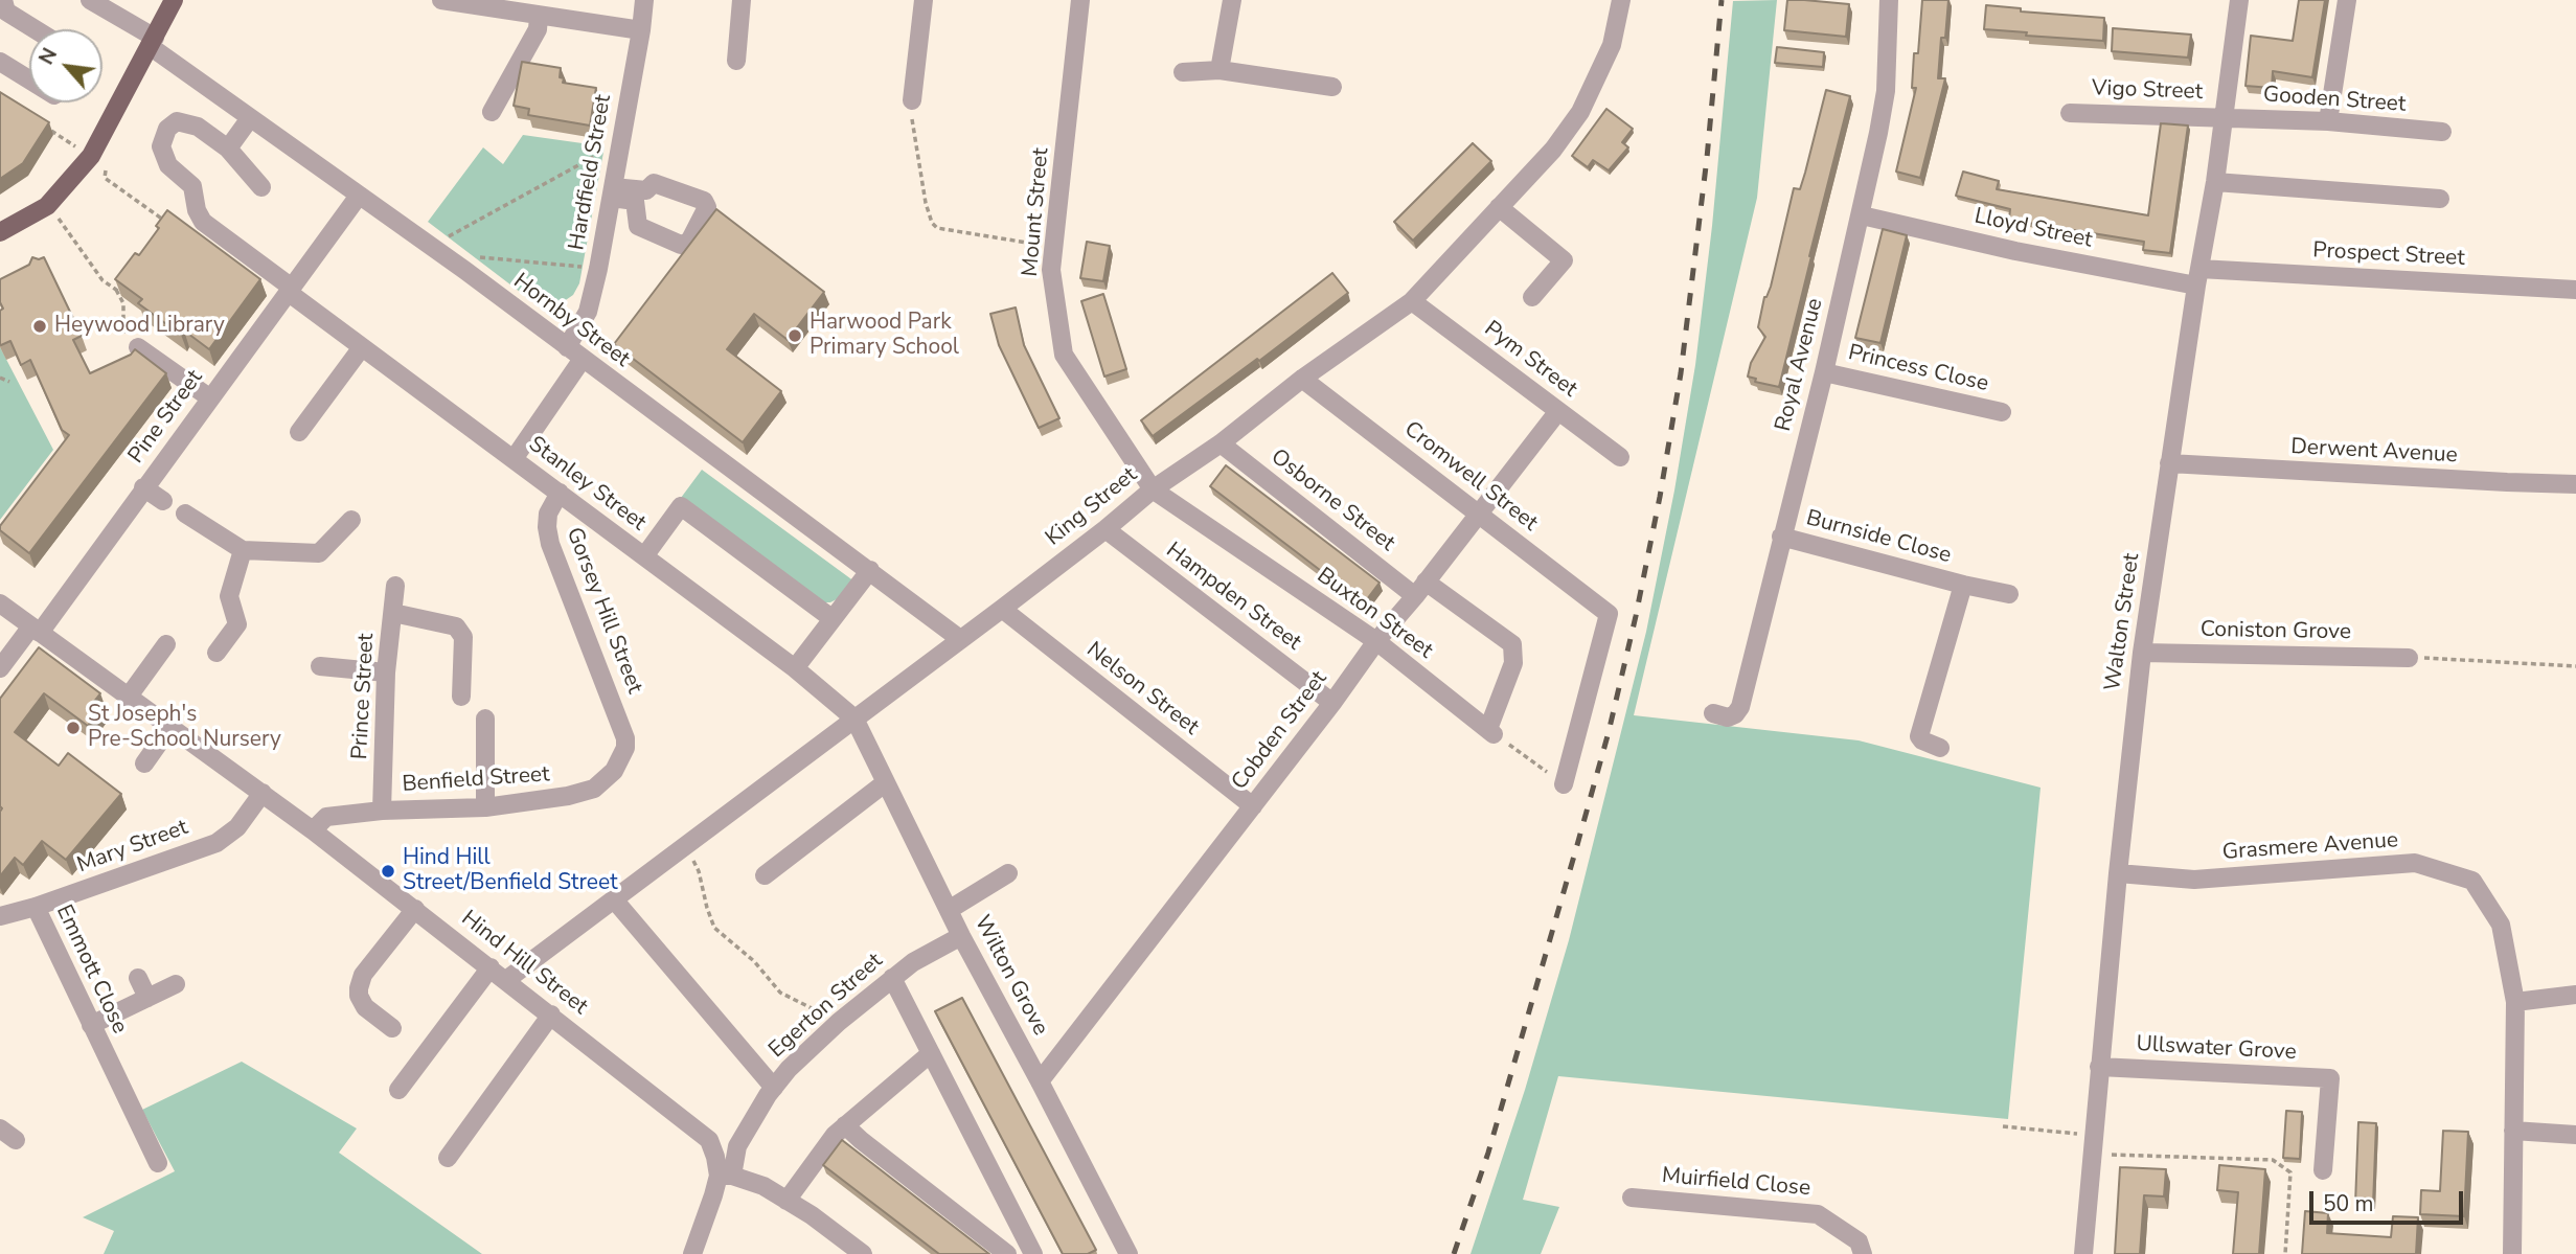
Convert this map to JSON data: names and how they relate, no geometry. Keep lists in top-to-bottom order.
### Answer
{
  "streets": {
    "street": [
      "Vigo Street",
      "Gooden Street",
      "Hardfield Street",
      "Mount Street",
      "Lloyd Street",
      "Prospect Street",
      "Hornby Street",
      "Pym Street",
      "Royal Avenue",
      "Princess Close",
      "Pine Street",
      "Derwent Avenue",
      "Cromwell Street",
      "Stanley Street",
      "Osborne Street",
      "King Street",
      "Burnside Close",
      "Hampden Street",
      "Gorsey Hill Street",
      "Buxton Street",
      "Walton Street",
      "Coniston Grove",
      "Nelson Street",
      "Prince Street",
      "Cobden Street",
      "Benfield Street",
      "Mary Street",
      "Grasmere Avenue",
      "Hind Hill Street",
      "Emmott Close",
      "Wilton Grove",
      "Egerton Street",
      "Ullswater Grove",
      "Muirfield Close"
    ]
  },
  "crossings": [
    ["Vigo Street", "Gooden Street"],
    ["Vigo Street", "Walton Street"],
    ["Gooden Street", "Walton Street"],
    ["Hardfield Street", "Hornby Street"],
    ["Mount Street", "King Street"],
    ["Mount Street", "Buxton Street"],
    ["Lloyd Street", "Prospect Street"],
    ["Lloyd Street", "Royal Avenue"],
    ["Lloyd Street", "Walton Street"],
    ["Prospect Street", "Walton Street"],
    ["Hornby Street", "Pine Street"],
    ["Hornby Street", "King Street"],
    ["Pym Street", "King Street"],
    ["Pym Street", "Cobden Street"],
    ["Royal Avenue", "Princess Close"],
    ["Royal Avenue", "Burnside Close"],
    ["Pine Street", "Stanley Street"],
    ["Pine Street", "Hind Hill Street"],
    ["Derwent Avenue", "Walton Street"],
    ["Cromwell Street", "King Street"],
    ["Cromwell Street", "Cobden Street"],
    ["Stanley Street", "King Street"],
    ["Stanley Street", "Gorsey Hill Street"],
    ["Stanley Street", "Wilton Grove"],
    ["Osborne Street", "King Street"],
    ["Osborne Street", "Buxton Street"],
    ["Osborne Street", "Cobden Street"],
    ["King Street", "Hampden Street"],
    ["King Street", "Buxton Street"],
    ["King Street", "Nelson Street"],
    ["King Street", "Hind Hill Street"],
    ["King Street", "Wilton Grove"],
    ["Hampden Street", "Cobden Street"],
    ["Gorsey Hill Street", "Benfield Street"],
    ["Buxton Street", "Cobden Street"],
    ["Walton Street", "Coniston Grove"],
    ["Walton Street", "Grasmere Avenue"],
    ["Walton Street", "Ullswater Grove"],
    ["Nelson Street", "Cobden Street"],
    ["Prince Street", "Benfield Street"],
    ["Cobden Street", "Wilton Grove"],
    ["Benfield Street", "Hind Hill Street"],
    ["Mary Street", "Hind Hill Street"],
    ["Mary Street", "Emmott Close"],
    ["Hind Hill Street", "Egerton Street"],
    ["Wilton Grove", "Egerton Street"]
  ],
  "places": [
    "Heywood Library",
    "Harwood Park Primary School",
    "St Joseph's Pre-School Nursery",
    "Hind Hill Street/Benfield Street"
  ],
  "scale_bar": "50 m",
  "north": "top left"
}
